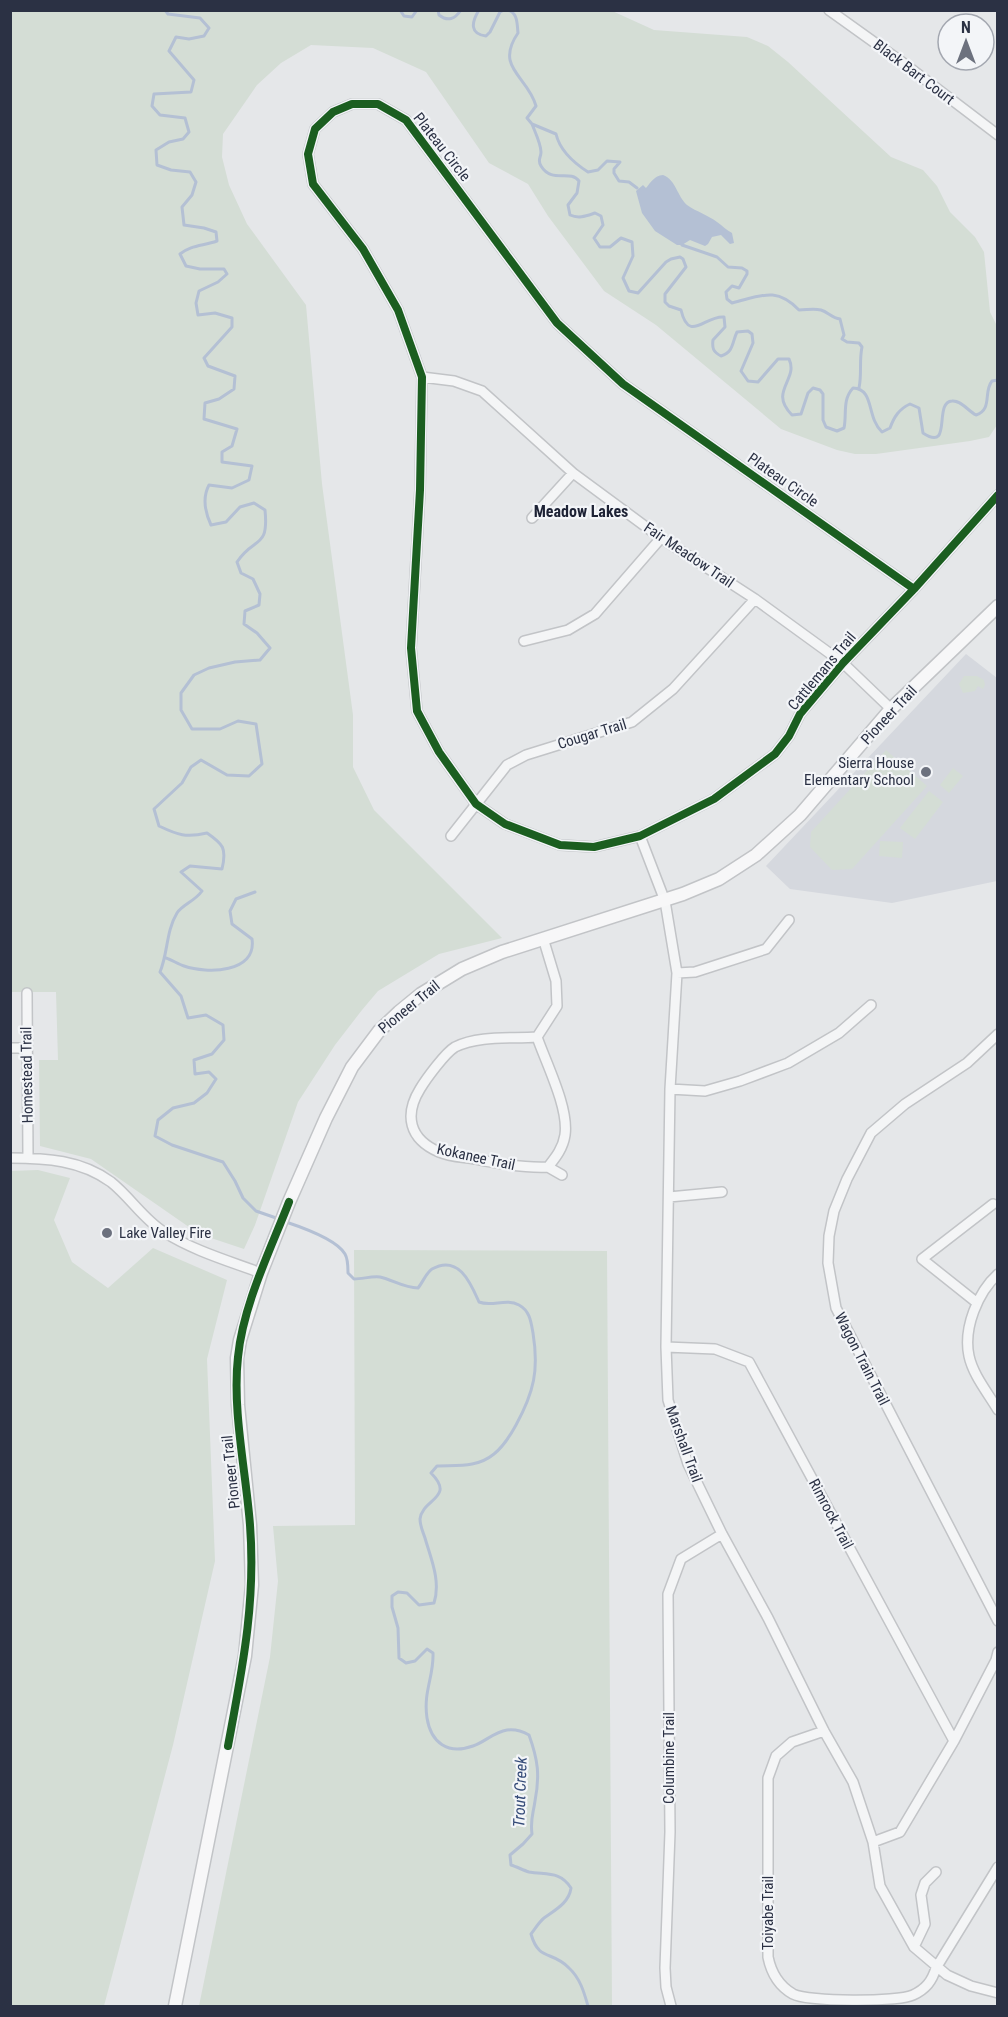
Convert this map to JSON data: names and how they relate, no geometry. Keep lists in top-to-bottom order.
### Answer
{
  "streets": {
    "main road": ["Pioneer Trail"],
    "street": [
      "Black Bart Court",
      "Plateau Circle",
      "Fair Meadow Trail",
      "Cattlemans Trail",
      "Cougar Trail",
      "Homestead Trail",
      "Kokanee Trail",
      "Wagon Train Trail",
      "Marshall Trail",
      "Rimrock Trail",
      "Columbine Trail",
      "Toiyabe Trail"
    ]
  },
  "crossings": [
    ["Plateau Circle", "Fair Meadow Trail"],
    ["Plateau Circle", "Cattlemans Trail"],
    ["Plateau Circle", "Cougar Trail"],
    ["Fair Meadow Trail", "Cattlemans Trail"],
    ["Fair Meadow Trail", "Pioneer Trail"],
    ["Fair Meadow Trail", "Cougar Trail"],
    ["Cattlemans Trail", "Cougar Trail"],
    ["Cattlemans Trail", "Marshall Trail"],
    ["Pioneer Trail", "Marshall Trail"],
    ["Marshall Trail", "Rimrock Trail"],
    ["Marshall Trail", "Columbine Trail"],
    ["Marshall Trail", "Toiyabe Trail"]
  ],
  "districts": ["Meadow Lakes"],
  "water": ["Trout Creek"],
  "places": ["Sierra House Elementary School", "Lake Valley Fire"],
  "north": "top"
}
